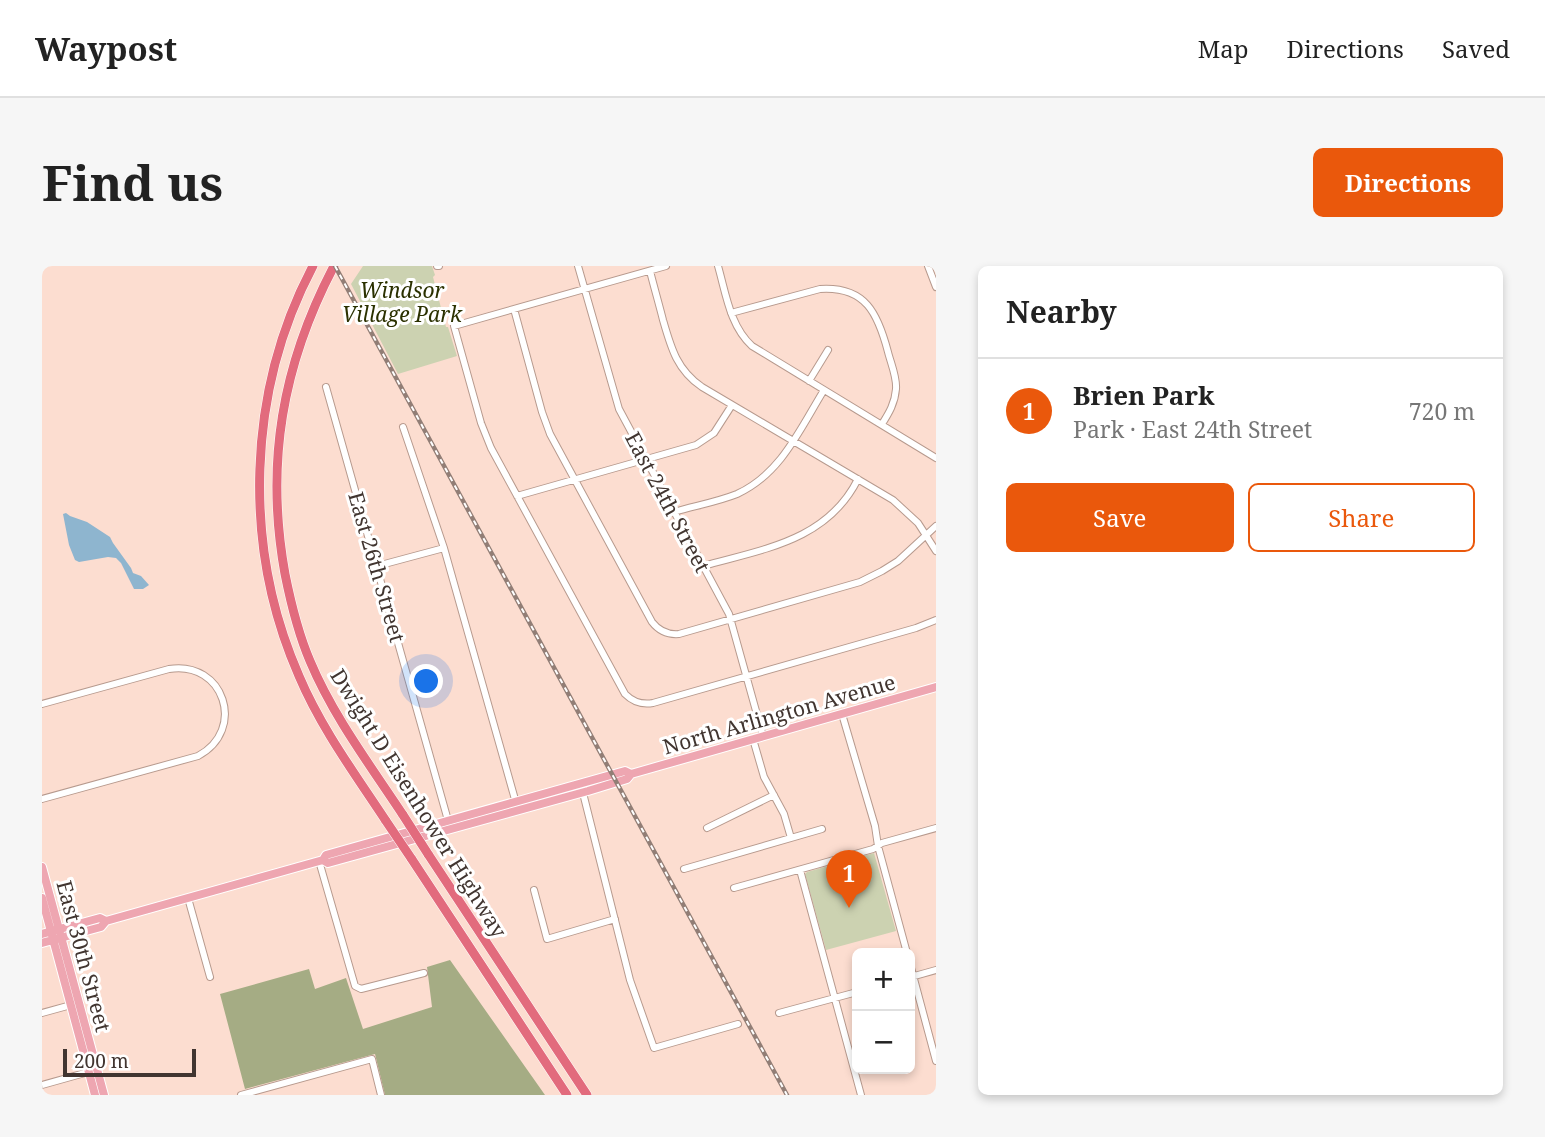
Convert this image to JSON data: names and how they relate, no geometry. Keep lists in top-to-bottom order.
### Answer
{
  "streets": {
    "highway": ["Dwight D Eisenhower Highway"],
    "main road": ["North Arlington Avenue", "East 30th Street"],
    "street": ["East 24th Street", "East 26th Street"]
  },
  "crossings": [
    ["East 24th Street", "North Arlington Avenue"],
    ["East 26th Street", "North Arlington Avenue"],
    ["North Arlington Avenue", "East 30th Street"]
  ],
  "parks": ["Windsor Village Park"],
  "scale_bar": "200 m",
  "page": {
    "header": "Waypost",
    "nav": ["Map", "Directions", "Saved"],
    "buttons": [
      "Directions",
      ["Save", "Share"]
    ],
    "title": "Find us",
    "heading": "Nearby",
    "list": [
      {
        "mark": "1",
        "name": "Brien Park",
        "note": "Park · East 24th Street",
        "value": "720 m"
      }
    ],
    "pins": "1",
    "map_buttons": ["+", "−"],
    "scale": "200 m"
  }
}
